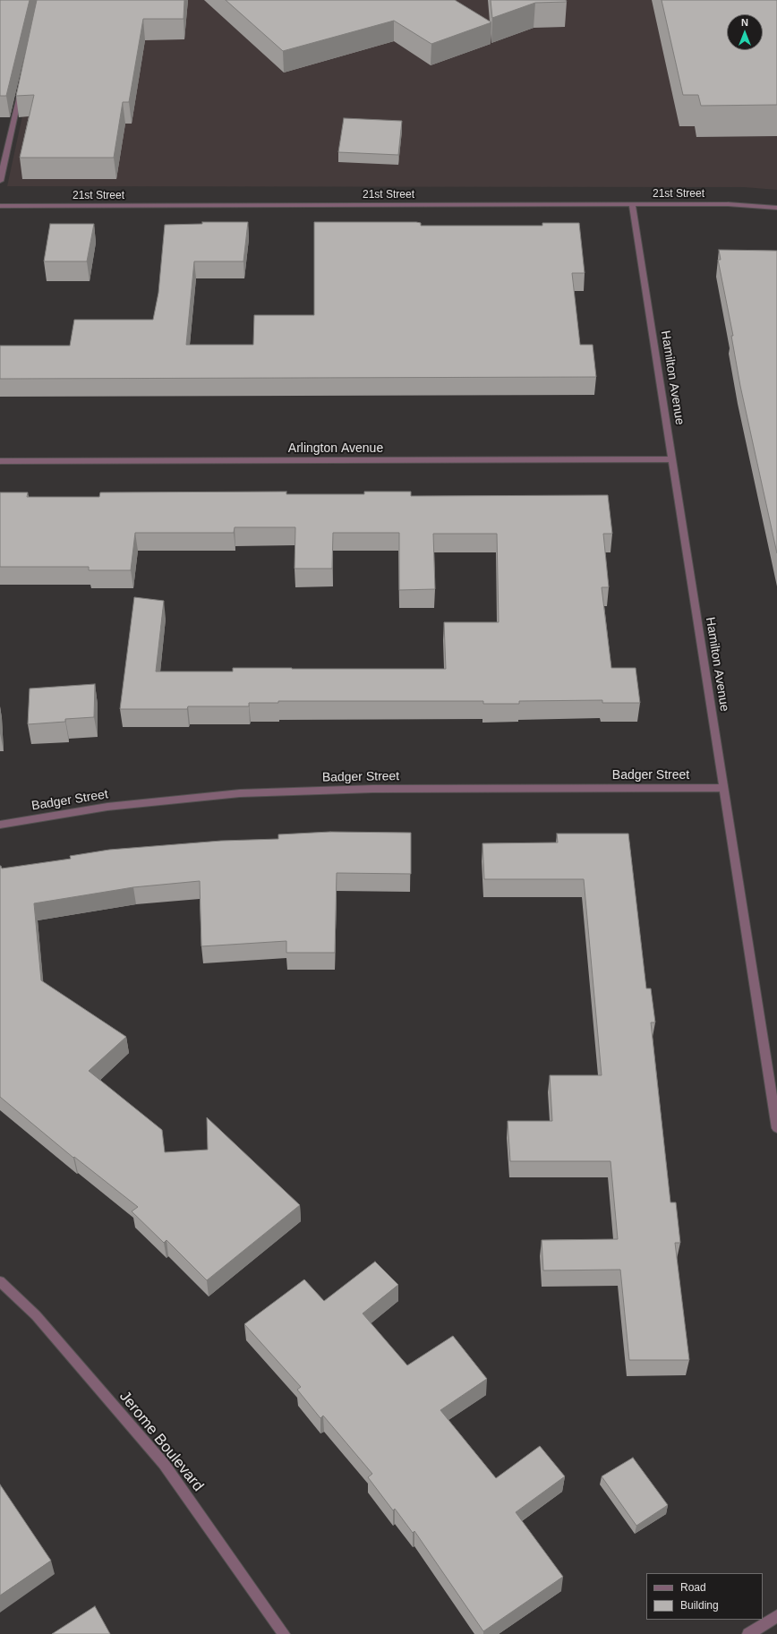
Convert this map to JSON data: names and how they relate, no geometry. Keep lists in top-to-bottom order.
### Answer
{
  "streets": {
    "street": [
      "21st Street",
      "Hamilton Avenue",
      "Arlington Avenue",
      "Badger Street",
      "Jerome Boulevard"
    ]
  },
  "crossings": [
    ["21st Street", "Hamilton Avenue"],
    ["Hamilton Avenue", "Arlington Avenue"],
    ["Hamilton Avenue", "Badger Street"]
  ],
  "legend": ["Road", "Building"],
  "north": "top"
}
